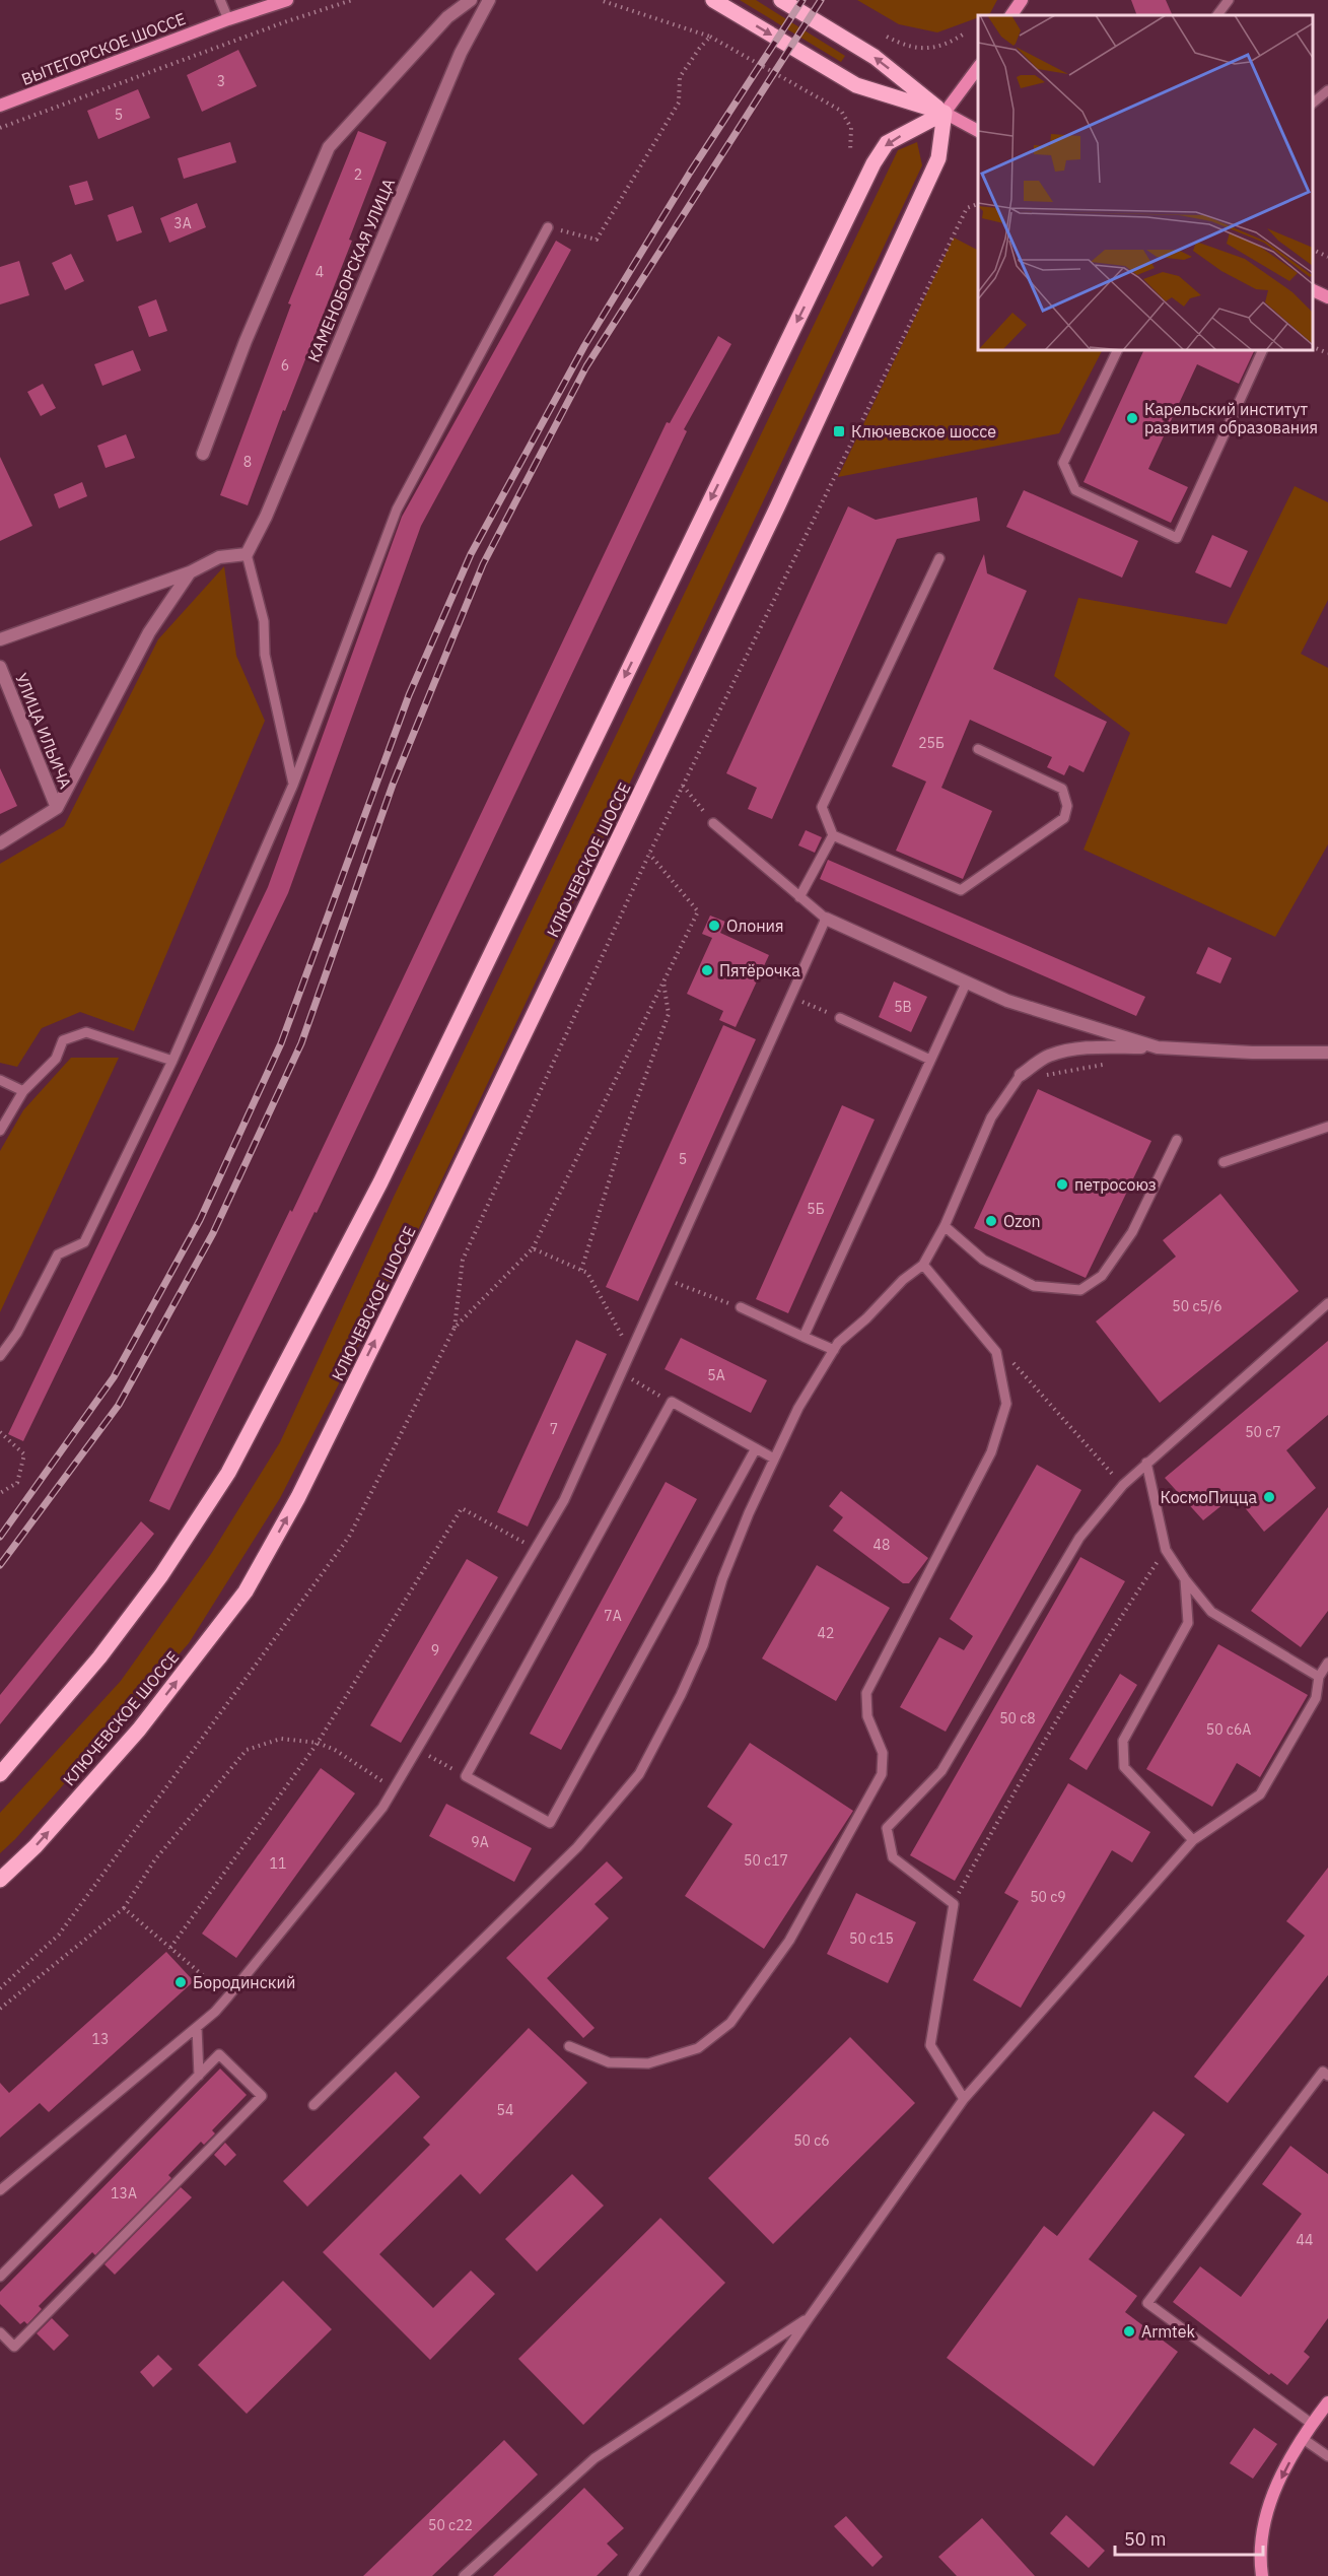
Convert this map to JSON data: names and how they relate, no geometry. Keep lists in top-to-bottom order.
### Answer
{
  "streets": {
    "main road": ["ВЫТЕГОРСКОЕ ШОССЕ", "КЛЮЧЕВСКОЕ ШОССЕ"],
    "street": ["КАМЕНОБОРСКАЯ УЛИЦА", "УЛИЦА ИЛЬИЧА"]
  },
  "places": {
    "other": [
      "Карельский институт развития образования",
      "Олония",
      "Пятёрочка",
      "петросоюз",
      "Ozon",
      "КосмоПицца",
      "Бородинский",
      "Armtek"
    ],
    "transit": ["Ключевское шоссе"]
  },
  "house_numbers": [
    "3",
    "5",
    "2",
    "3А",
    "4",
    "6",
    "8",
    "25Б",
    "5В",
    "5",
    "5Б",
    "50 с5/6",
    "5А",
    "7",
    "50 с7",
    "48",
    "7А",
    "42",
    "9",
    "50 с8",
    "50 с6А",
    "9А",
    "50 с17",
    "11",
    "50 с9",
    "50 с15",
    "13",
    "54",
    "50 с6",
    "13А",
    "44",
    "50 с22"
  ],
  "scale_bar": "50 m"
}
